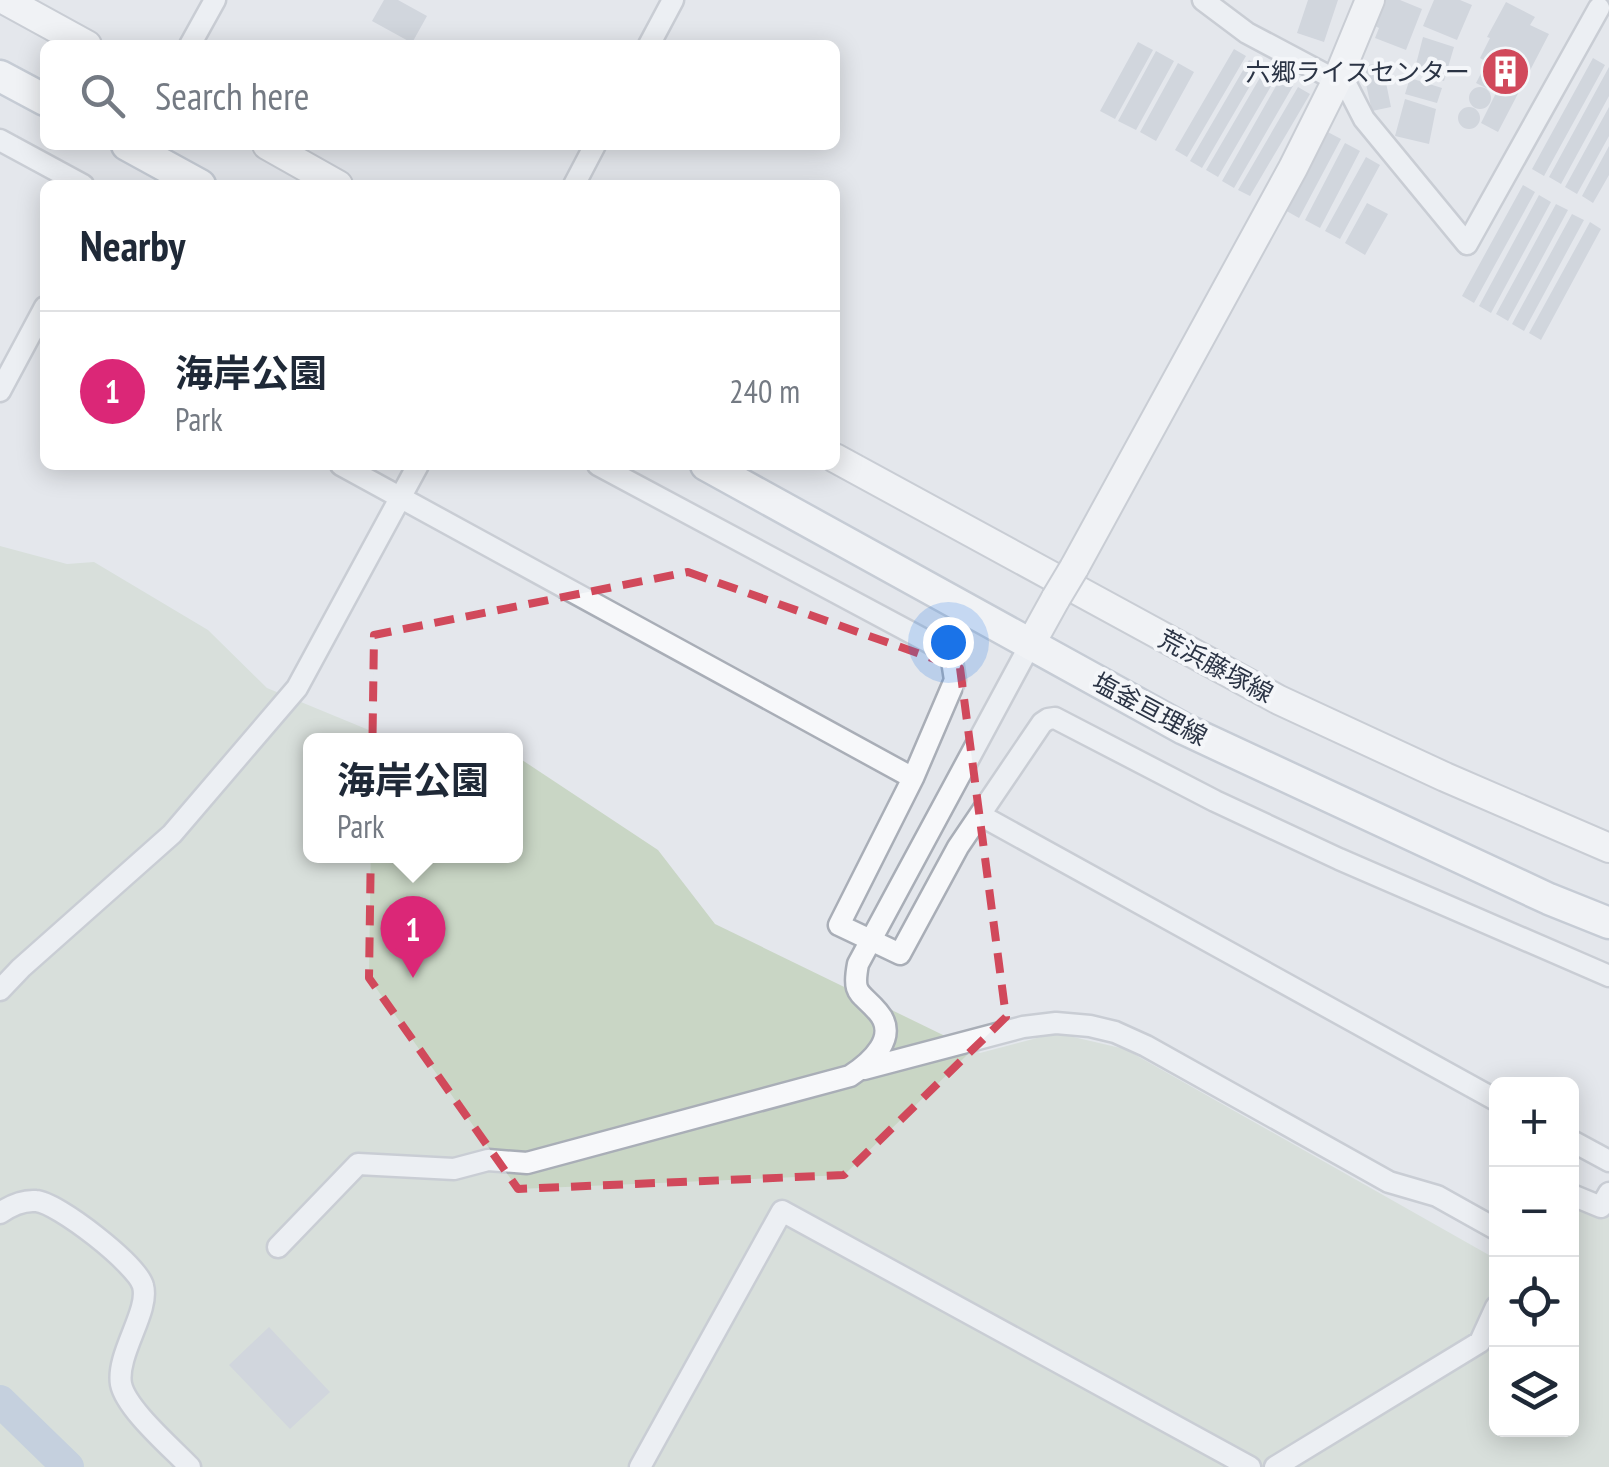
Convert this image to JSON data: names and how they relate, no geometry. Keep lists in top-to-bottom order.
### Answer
{
  "streets": {
    "main road": ["塩釜亘理線"],
    "street": ["荒浜藤塚線"]
  },
  "places": {
    "building": ["六郷ライスセンター"]
  },
  "page": {
    "search": "Search here",
    "heading": "Nearby",
    "list": [
      {
        "mark": "1",
        "name": "海岸公園",
        "note": "Park",
        "value": "240 m"
      }
    ],
    "popup": ["海岸公園", "Park"],
    "pins": "1",
    "map_buttons": ["+", "−"]
  }
}
